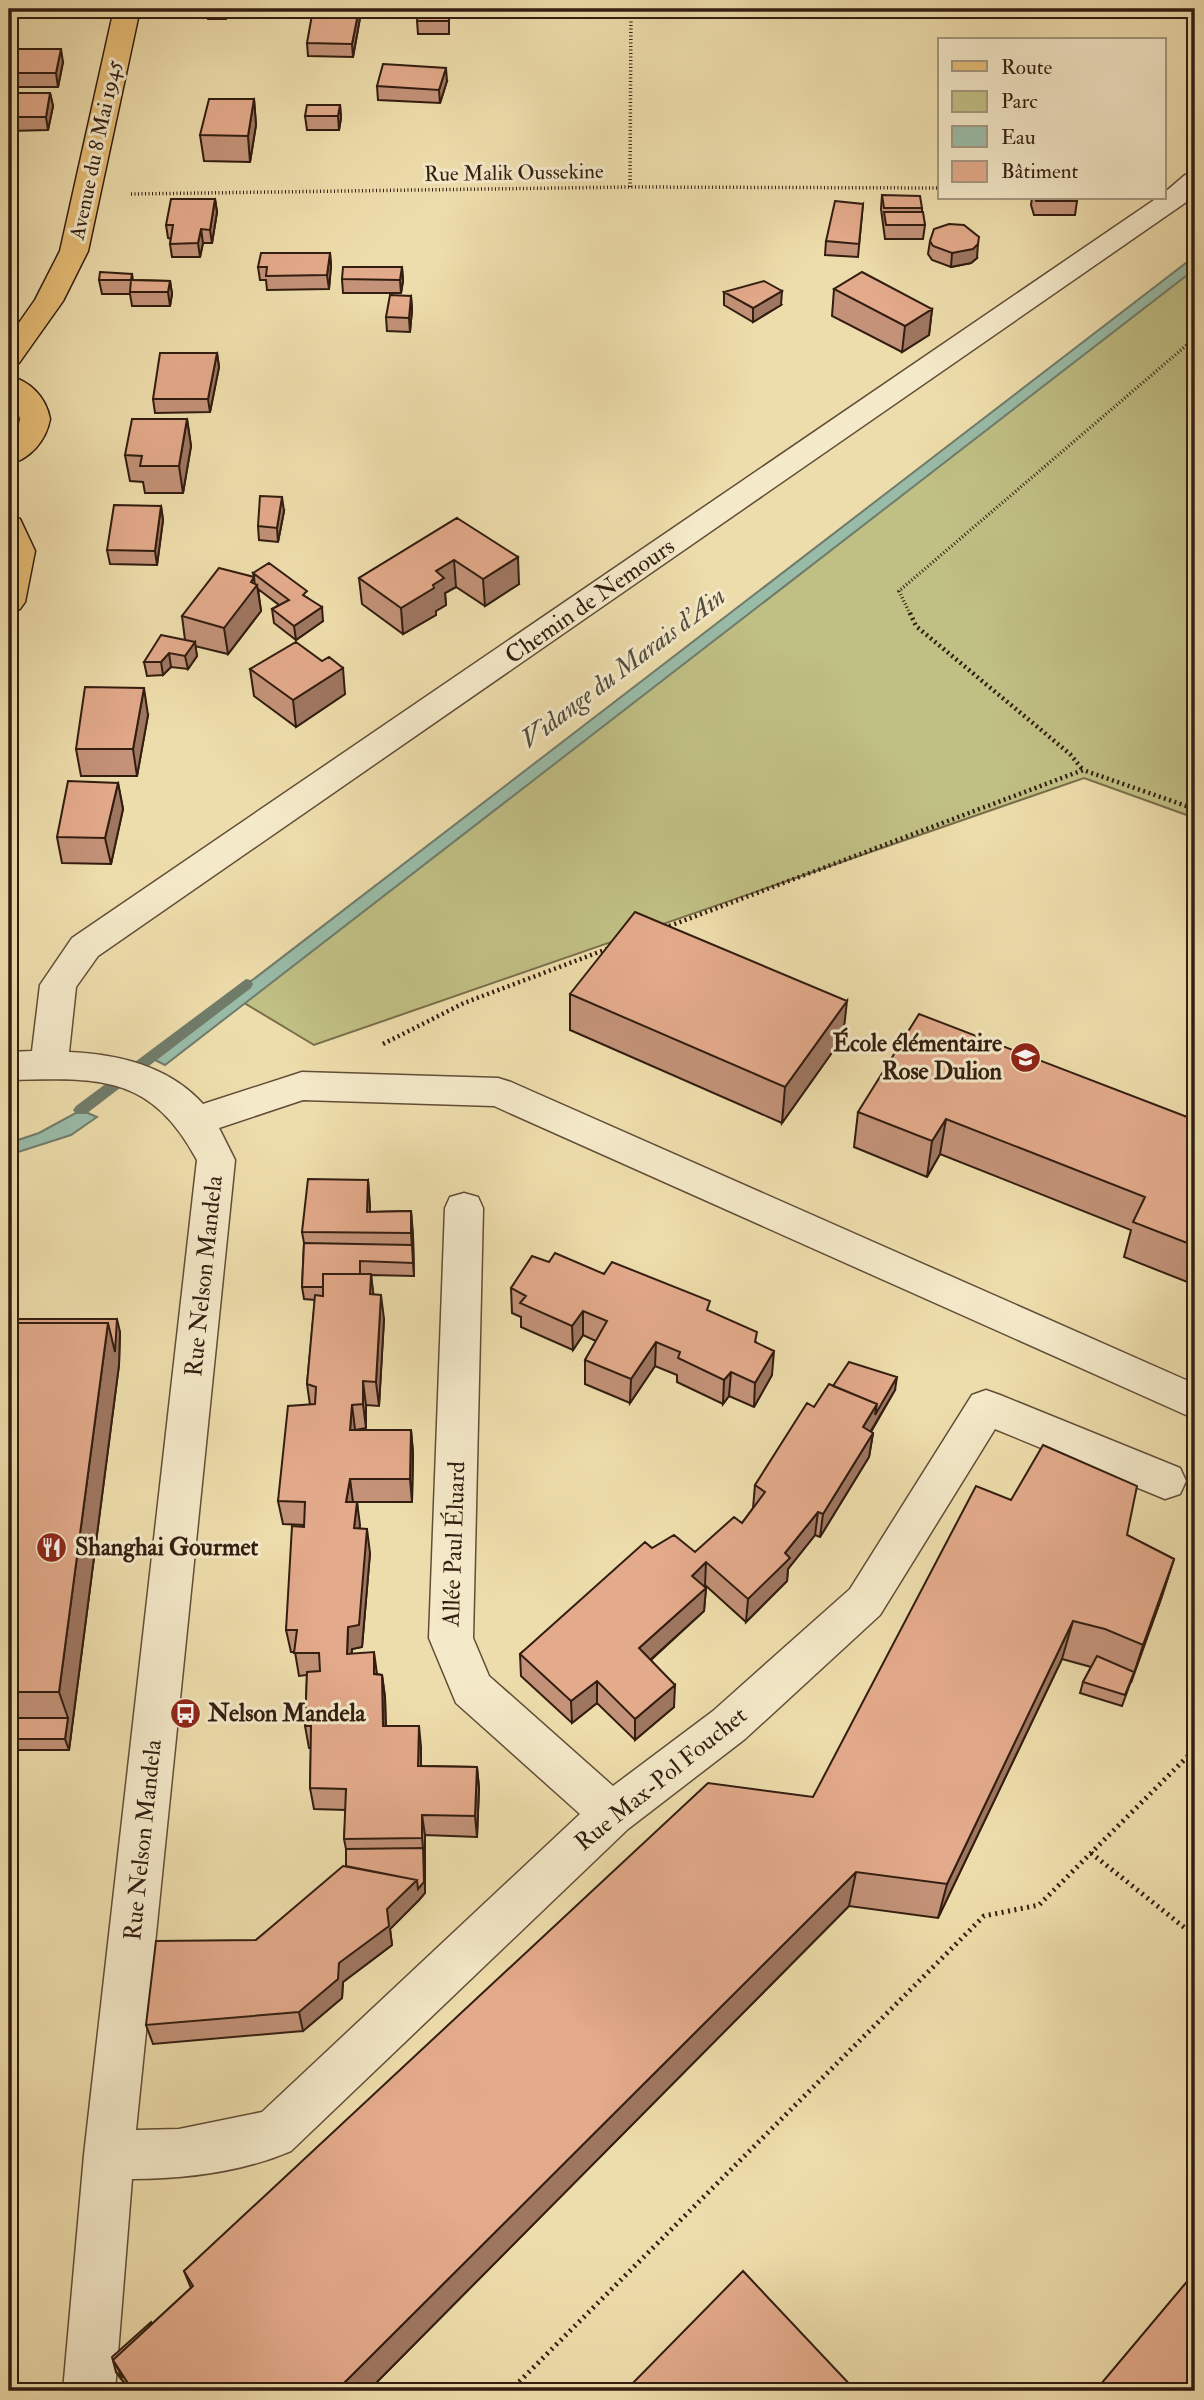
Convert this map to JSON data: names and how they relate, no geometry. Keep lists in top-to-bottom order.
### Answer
{
  "streets": {
    "main road": ["Avenue du 8 Mai 1945"],
    "street": [
      "Chemin de Nemours",
      "Rue Nelson Mandela",
      "Allée Paul Éluard",
      "Rue Max-Pol Fouchet"
    ],
    "path": ["Rue Malik Oussekine"]
  },
  "crossings": [
    ["Avenue du 8 Mai 1945", "Rue Malik Oussekine"],
    ["Chemin de Nemours", "Rue Nelson Mandela"],
    ["Rue Nelson Mandela", "Rue Max-Pol Fouchet"],
    ["Allée Paul Éluard", "Rue Max-Pol Fouchet"]
  ],
  "water": ["Vidange du Marais d'Ain"],
  "places": {
    "school or university": ["École élémentaire Rose Dulion"],
    "restaurant": ["Shanghai Gourmet"],
    "bus stop": ["Nelson Mandela"]
  },
  "legend": [
    "Route",
    "Parc",
    "Eau",
    "Bâtiment"
  ]
}
